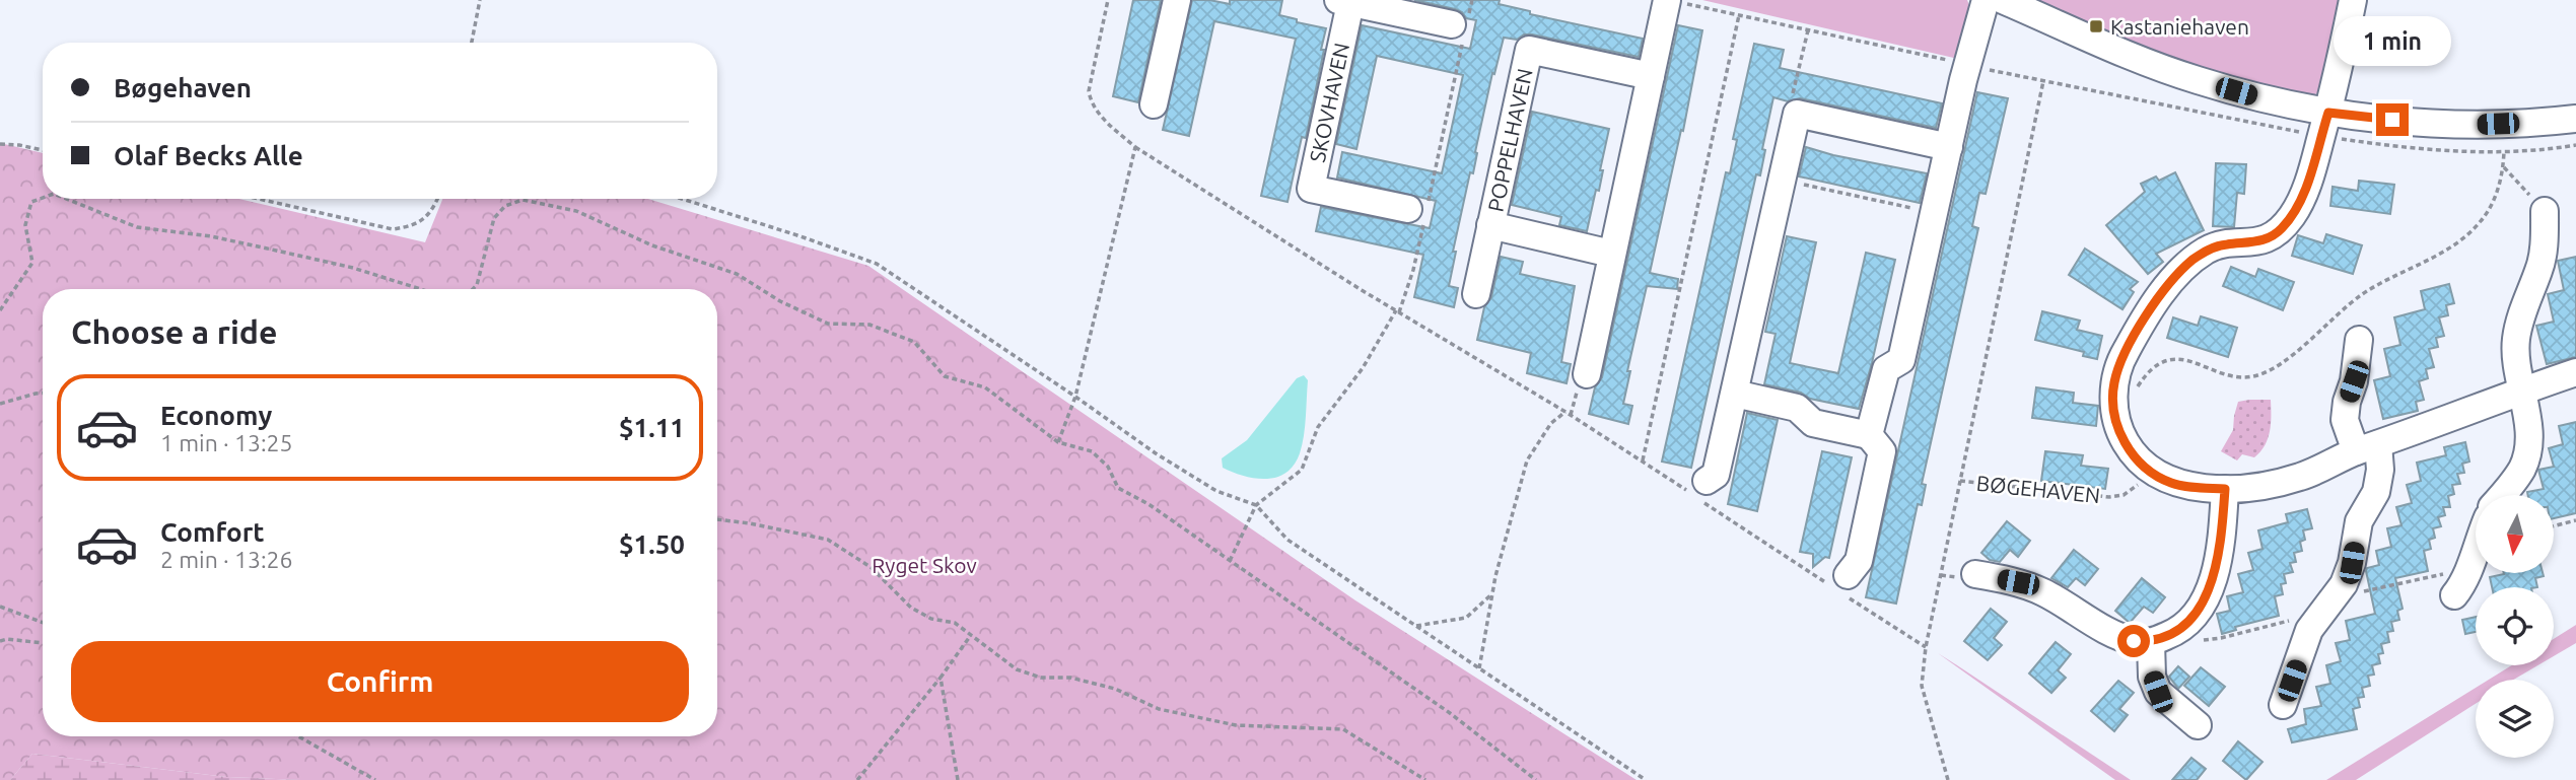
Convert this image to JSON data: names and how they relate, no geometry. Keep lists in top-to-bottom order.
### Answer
{
  "streets": {
    "street": ["SKOVHAVEN", "POPPELHAVEN"],
    "path": ["BØGEHAVEN"]
  },
  "parks": ["Ryget Skov"],
  "places": {
    "transit": ["Kastaniehaven"]
  },
  "north": "bottom",
  "page": {
    "bubble": "1 min",
    "banner": ["Bøgehaven", "Olaf Becks Alle"],
    "heading": "Choose a ride",
    "list": [
      {
        "name": "Economy",
        "note": "1 min · 13:25",
        "value": "$1.11"
      },
      {
        "name": "Comfort",
        "note": "2 min · 13:26",
        "value": "$1.50"
      }
    ],
    "buttons": "Confirm"
  }
}
